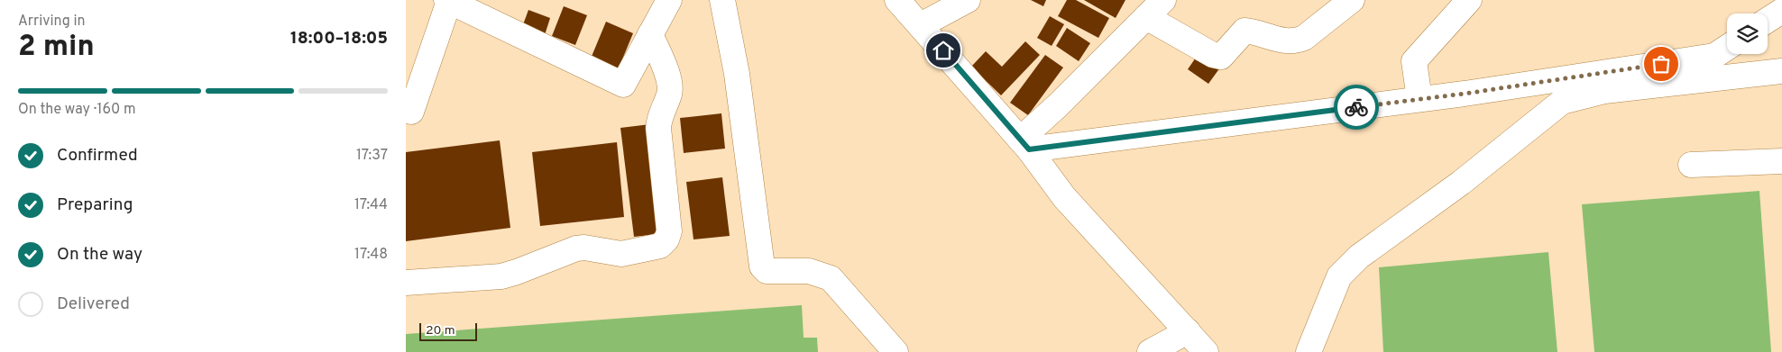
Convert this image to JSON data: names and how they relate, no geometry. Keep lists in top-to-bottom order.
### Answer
{
  "scale_bar": "20 m",
  "page": {
    "heading": ["2 min", "Arriving in", "18:00–18:05"],
    "bar": "On the way · 160 m",
    "list": [
      ["Confirmed", "17:37"],
      ["Preparing", "17:44"],
      ["On the way", "17:48"],
      "Delivered"
    ],
    "scale": "20 m"
  }
}
